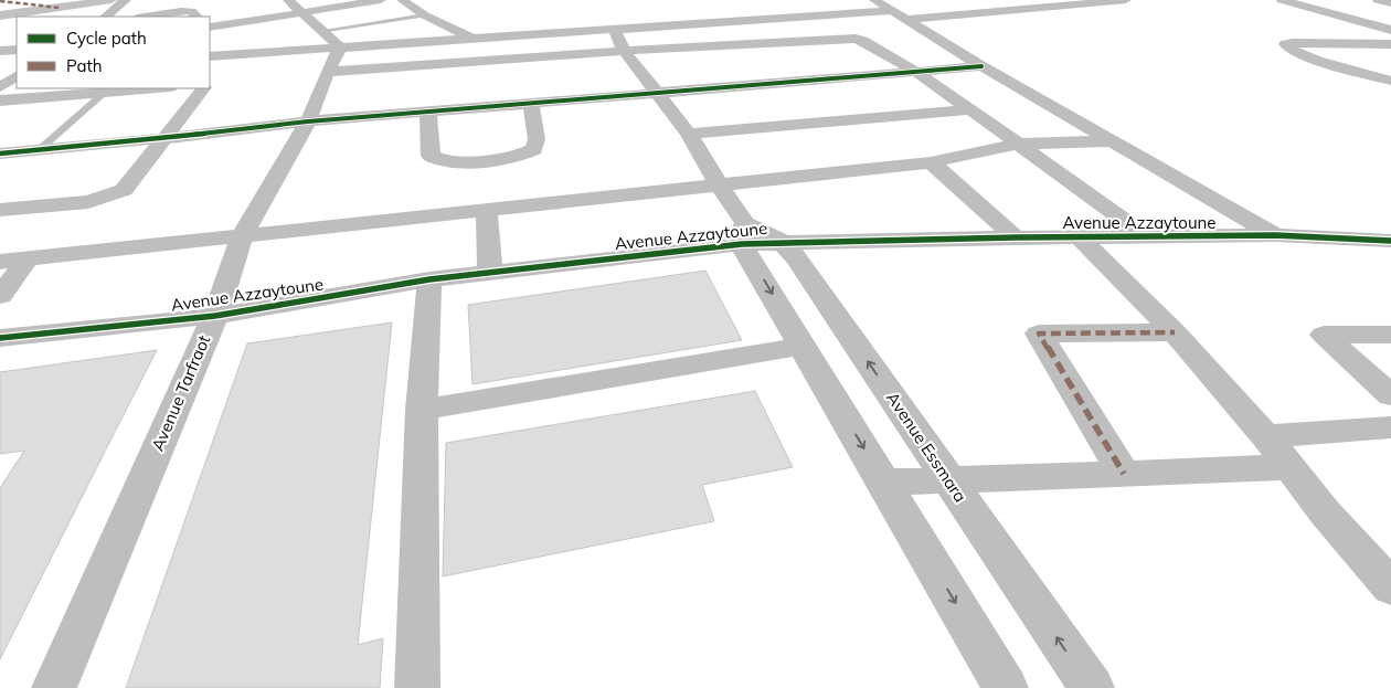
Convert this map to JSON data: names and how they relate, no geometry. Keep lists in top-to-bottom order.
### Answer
{
  "streets": {
    "street": ["Avenue Azzaytoune", "Avenue Tarfraot", "Avenue Essmara"]
  },
  "crossings": [
    ["Avenue Azzaytoune", "Avenue Tarfraot"],
    ["Avenue Azzaytoune", "Avenue Essmara"]
  ],
  "legend": ["Cycle path", "Path"]
}
